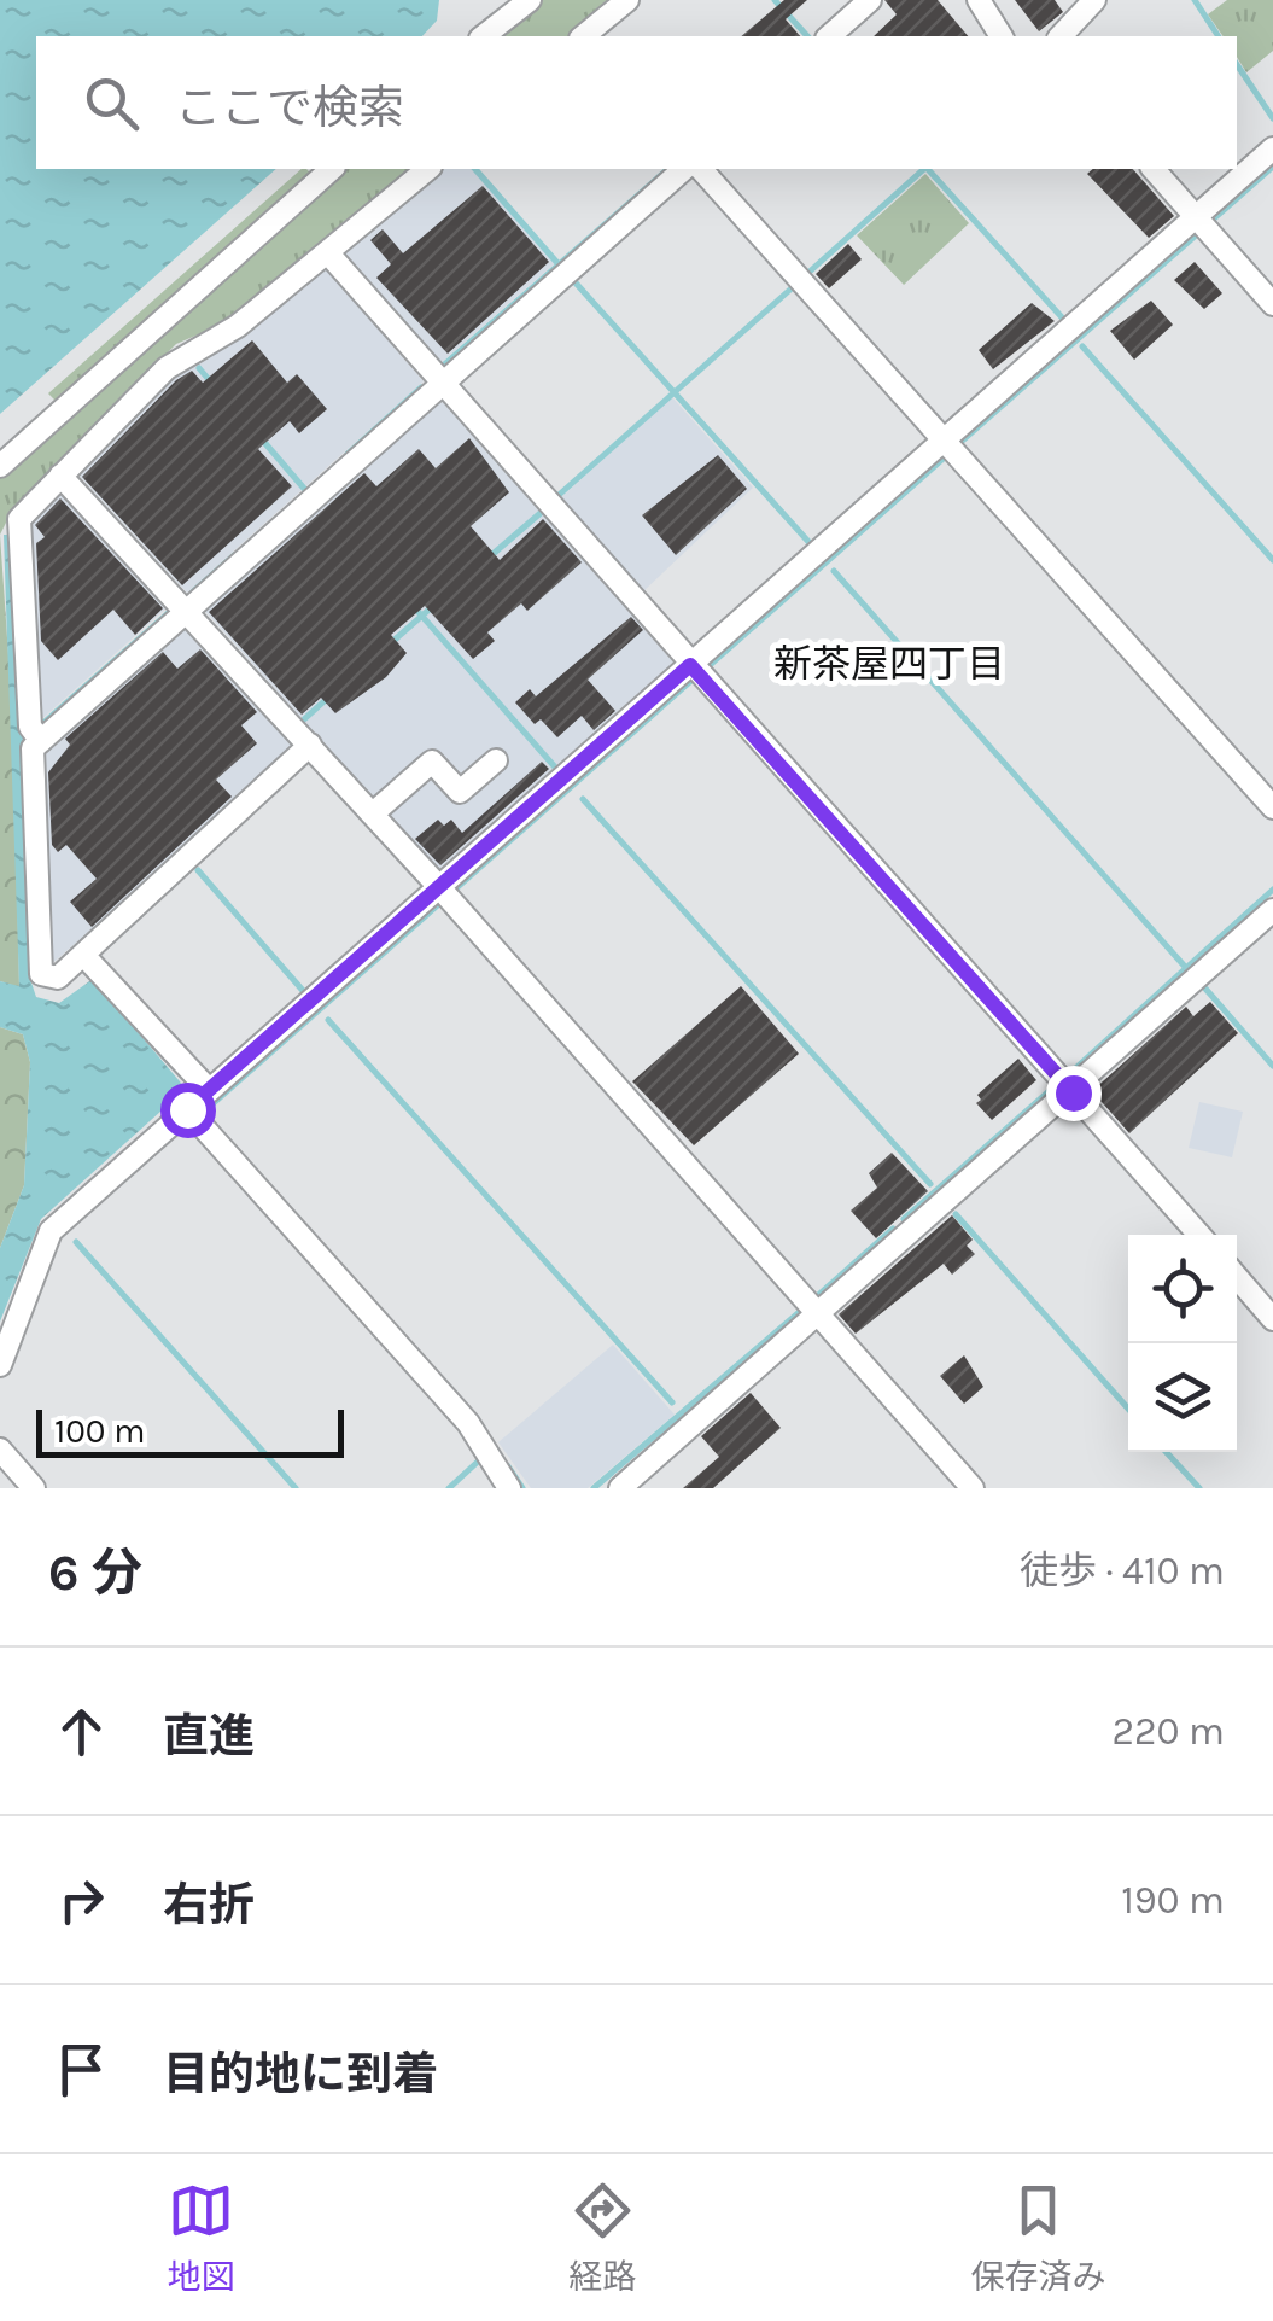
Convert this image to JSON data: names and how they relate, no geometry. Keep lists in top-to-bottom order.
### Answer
{
  "districts": ["新茶屋四丁目"],
  "scale_bar": "100 m",
  "page": {
    "search": "ここで検索",
    "scale": "100 m",
    "heading": ["6 分", "徒歩 · 410 m"],
    "list": [
      ["直進", "220 m"],
      ["右折", "190 m"],
      "目的地に到着"
    ],
    "nav": ["地図", "経路", "保存済み"]
  }
}
